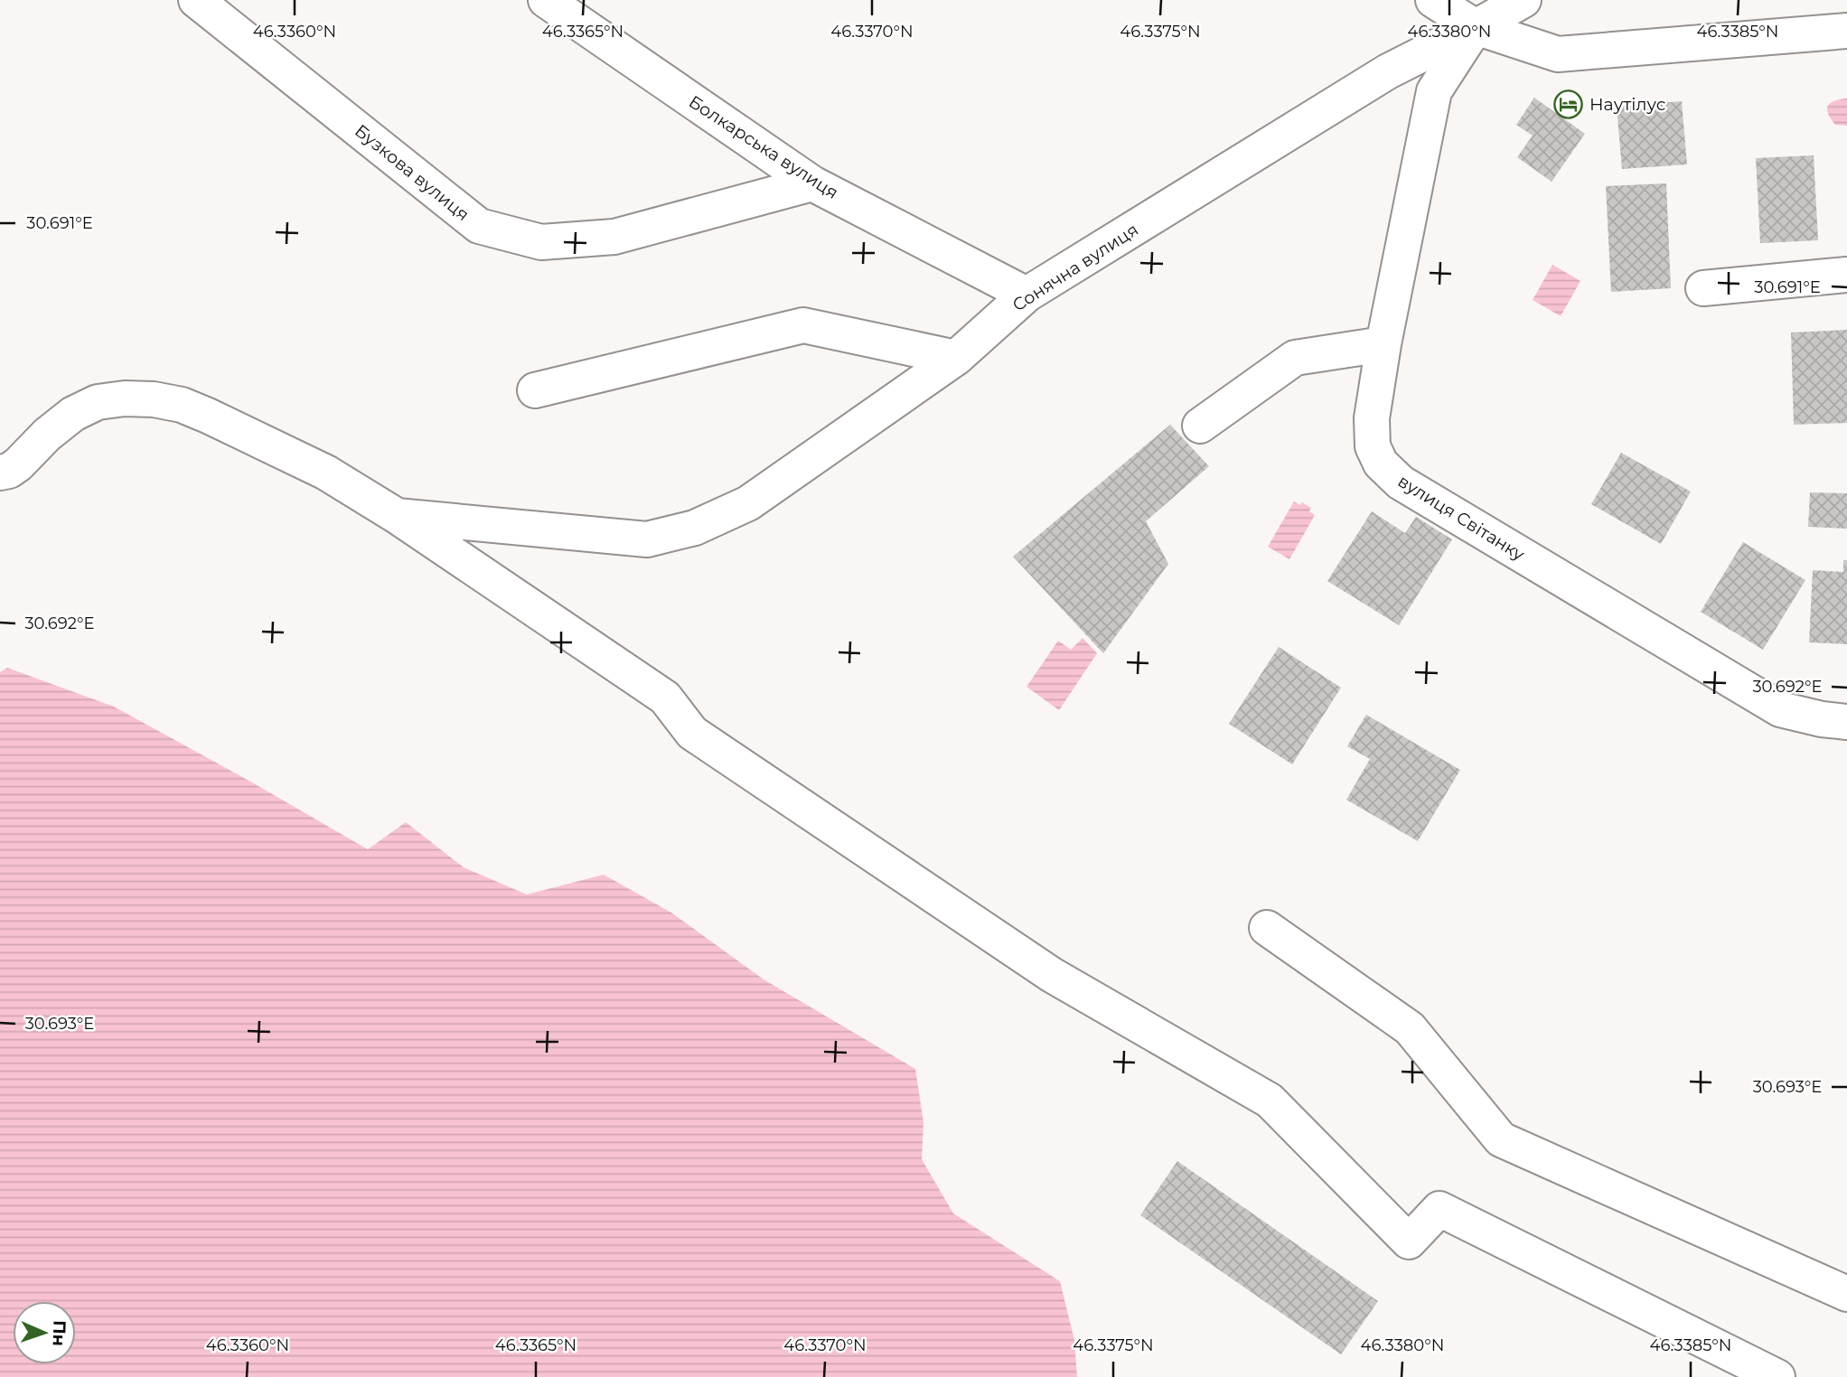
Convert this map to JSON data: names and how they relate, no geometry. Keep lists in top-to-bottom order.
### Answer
{
  "streets": {
    "street": [
      "Болкарська вулиця",
      "Бузкова вулиця",
      "Сонячна вулиця",
      "вулиця Світанку"
    ]
  },
  "crossings": [
    ["Болкарська вулиця", "Бузкова вулиця"],
    ["Болкарська вулиця", "Сонячна вулиця"],
    ["Сонячна вулиця", "вулиця Світанку"]
  ],
  "places": {
    "hotel": ["Наутілус"]
  },
  "north": "right",
  "coordinates": [
    "46.3360°N",
    "46.3365°N",
    "46.3370°N",
    "46.3375°N",
    "46.3380°N",
    "46.3385°N",
    "30.691°E",
    "30.692°E",
    "30.693°E"
  ]
}
